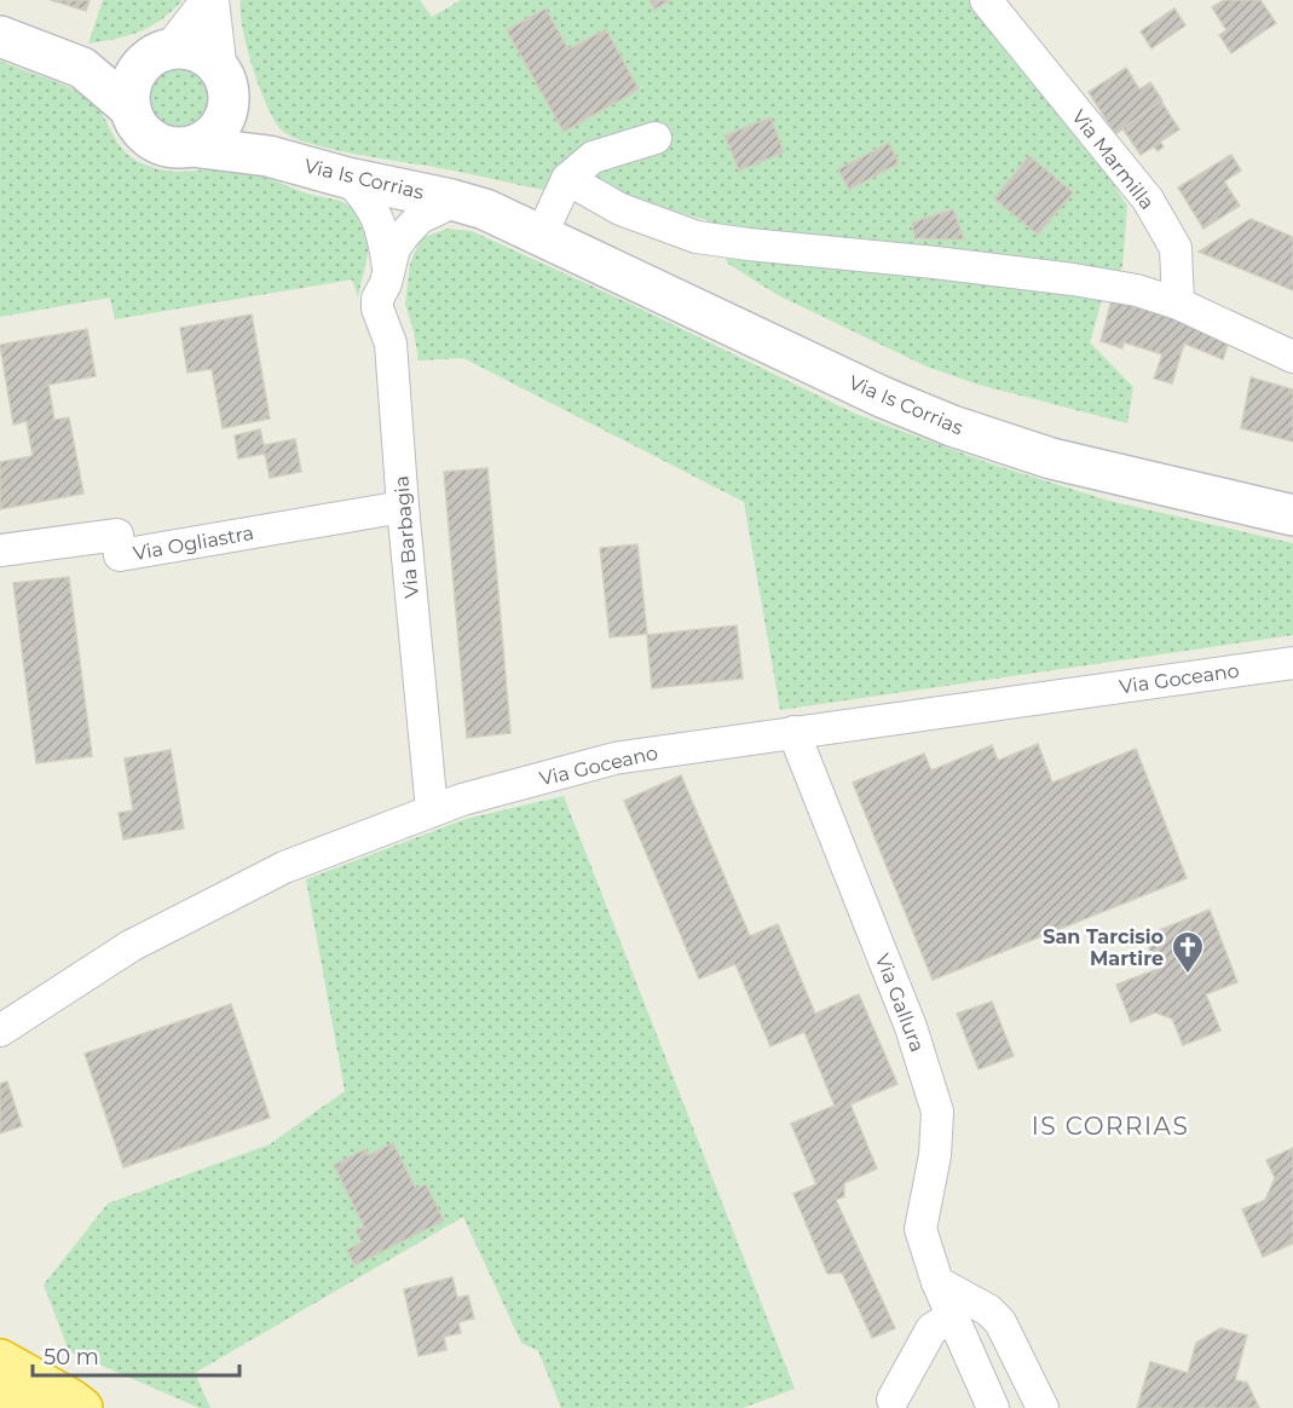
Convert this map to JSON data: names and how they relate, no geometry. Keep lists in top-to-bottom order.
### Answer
{
  "streets": {
    "street": [
      "Via Marmilla",
      "Via Is Corrias",
      "Via Barbagia",
      "Via Ogliastra",
      "Via Goceano",
      "Via Gallura"
    ]
  },
  "crossings": [
    ["Via Is Corrias", "Via Barbagia"],
    ["Via Barbagia", "Via Ogliastra"],
    ["Via Barbagia", "Via Goceano"],
    ["Via Goceano", "Via Gallura"]
  ],
  "districts": ["IS CORRIAS"],
  "places": {
    "church": ["San Tarcisio Martire"]
  },
  "scale_bar": "50 m"
}
